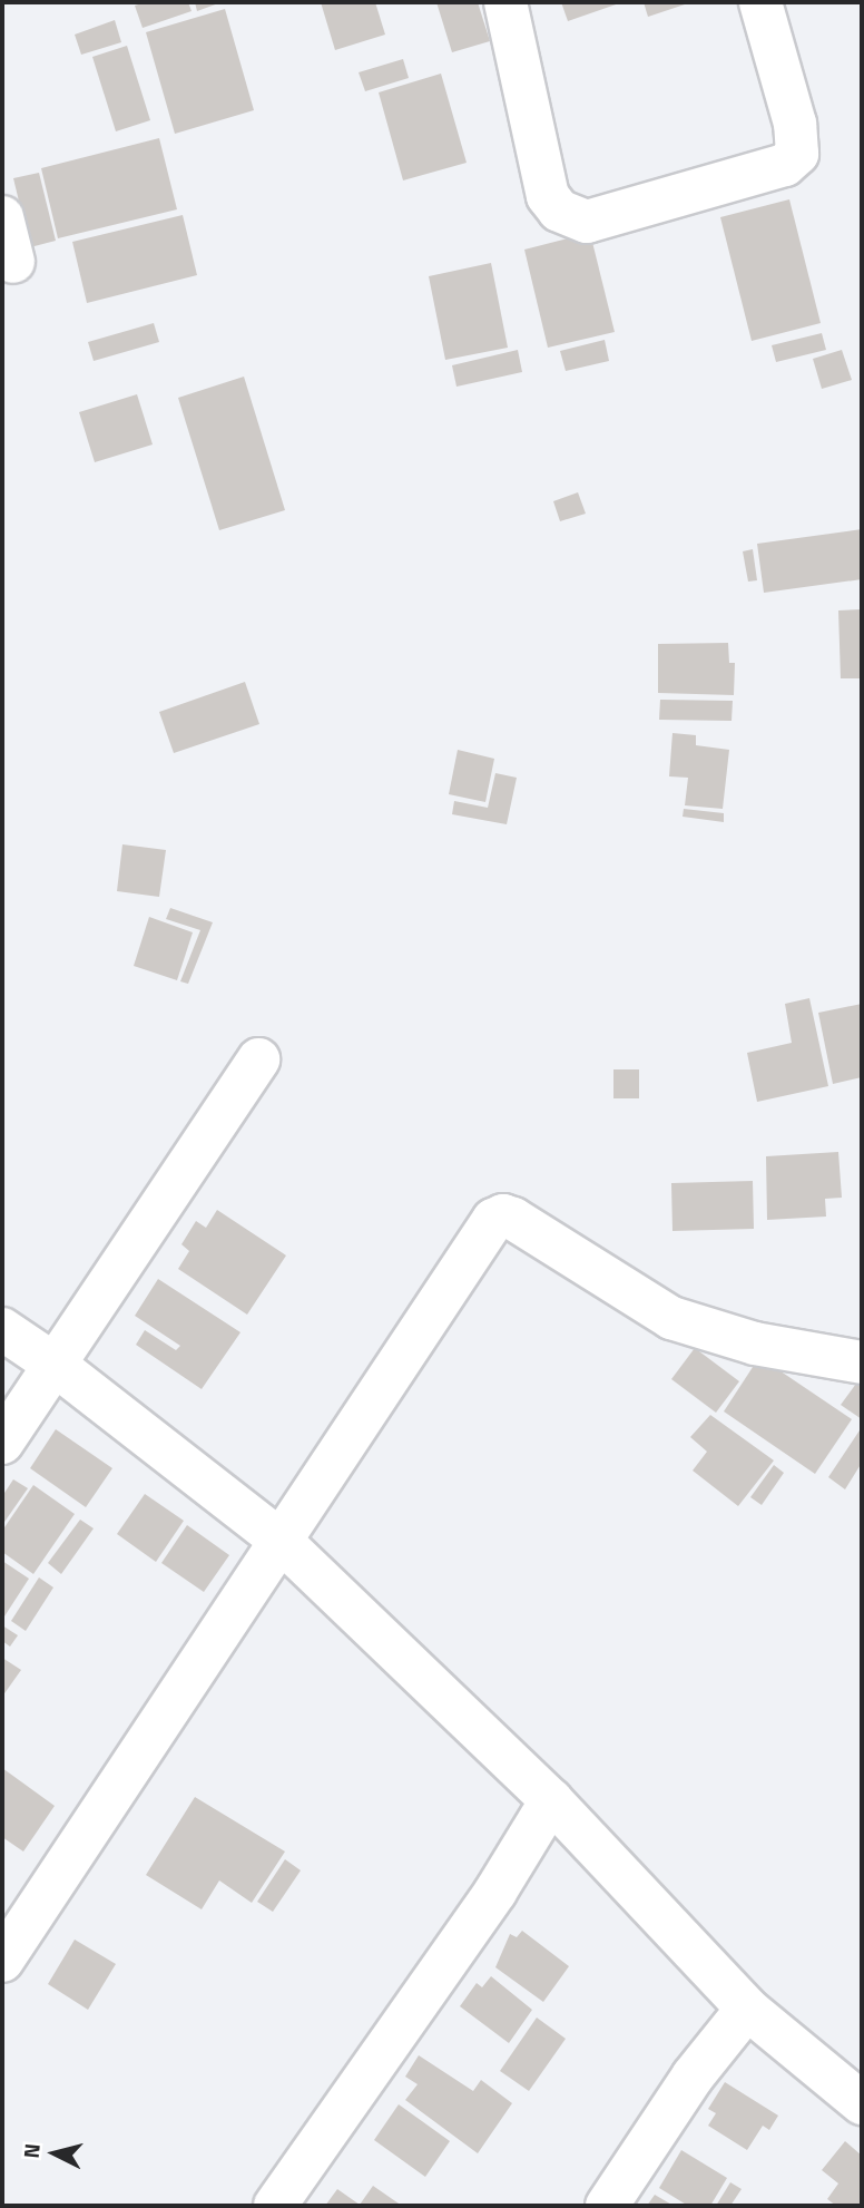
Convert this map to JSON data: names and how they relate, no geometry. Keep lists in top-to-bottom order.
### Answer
{
  "north": "left"
}
